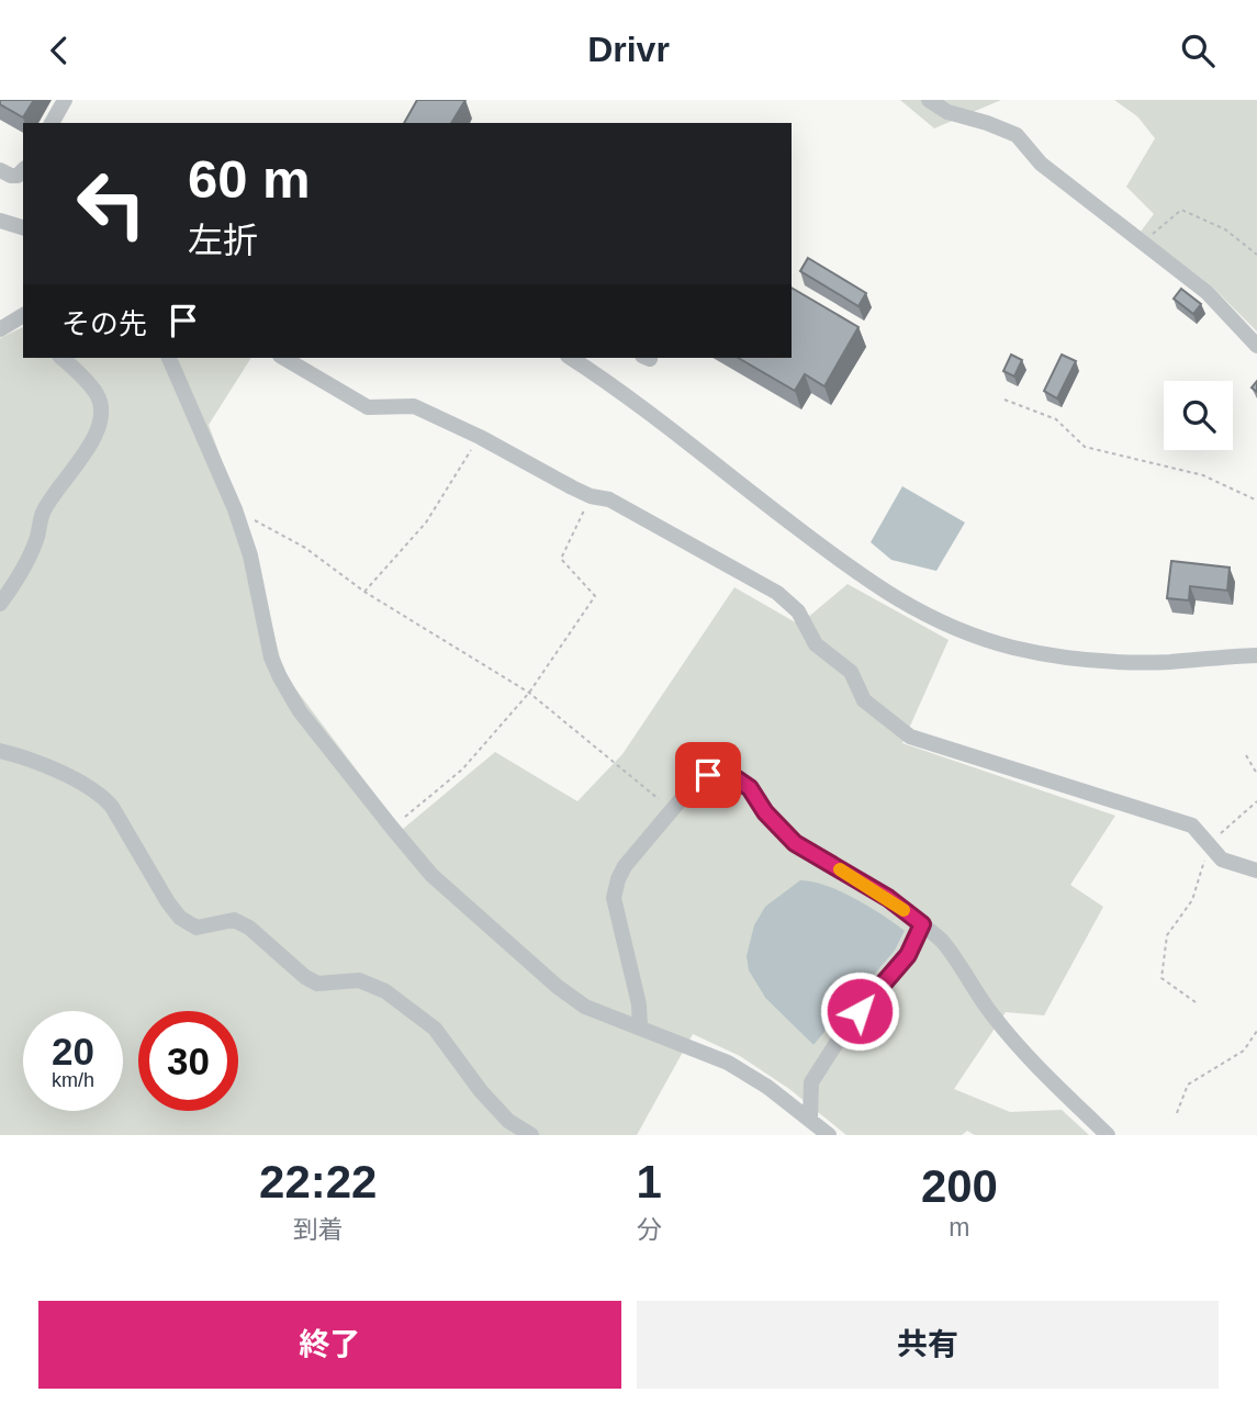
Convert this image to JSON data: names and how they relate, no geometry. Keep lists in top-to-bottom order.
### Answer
{
  "page": {
    "header": "Drivr",
    "turn": ["60 m", "左折"],
    "then": "その先",
    "speed": "20 km/h",
    "limit": "30",
    "eta": [
      "22:22",
      "到着",
      "1",
      "分",
      "200",
      "m"
    ],
    "buttons": ["終了", "共有"]
  }
}
